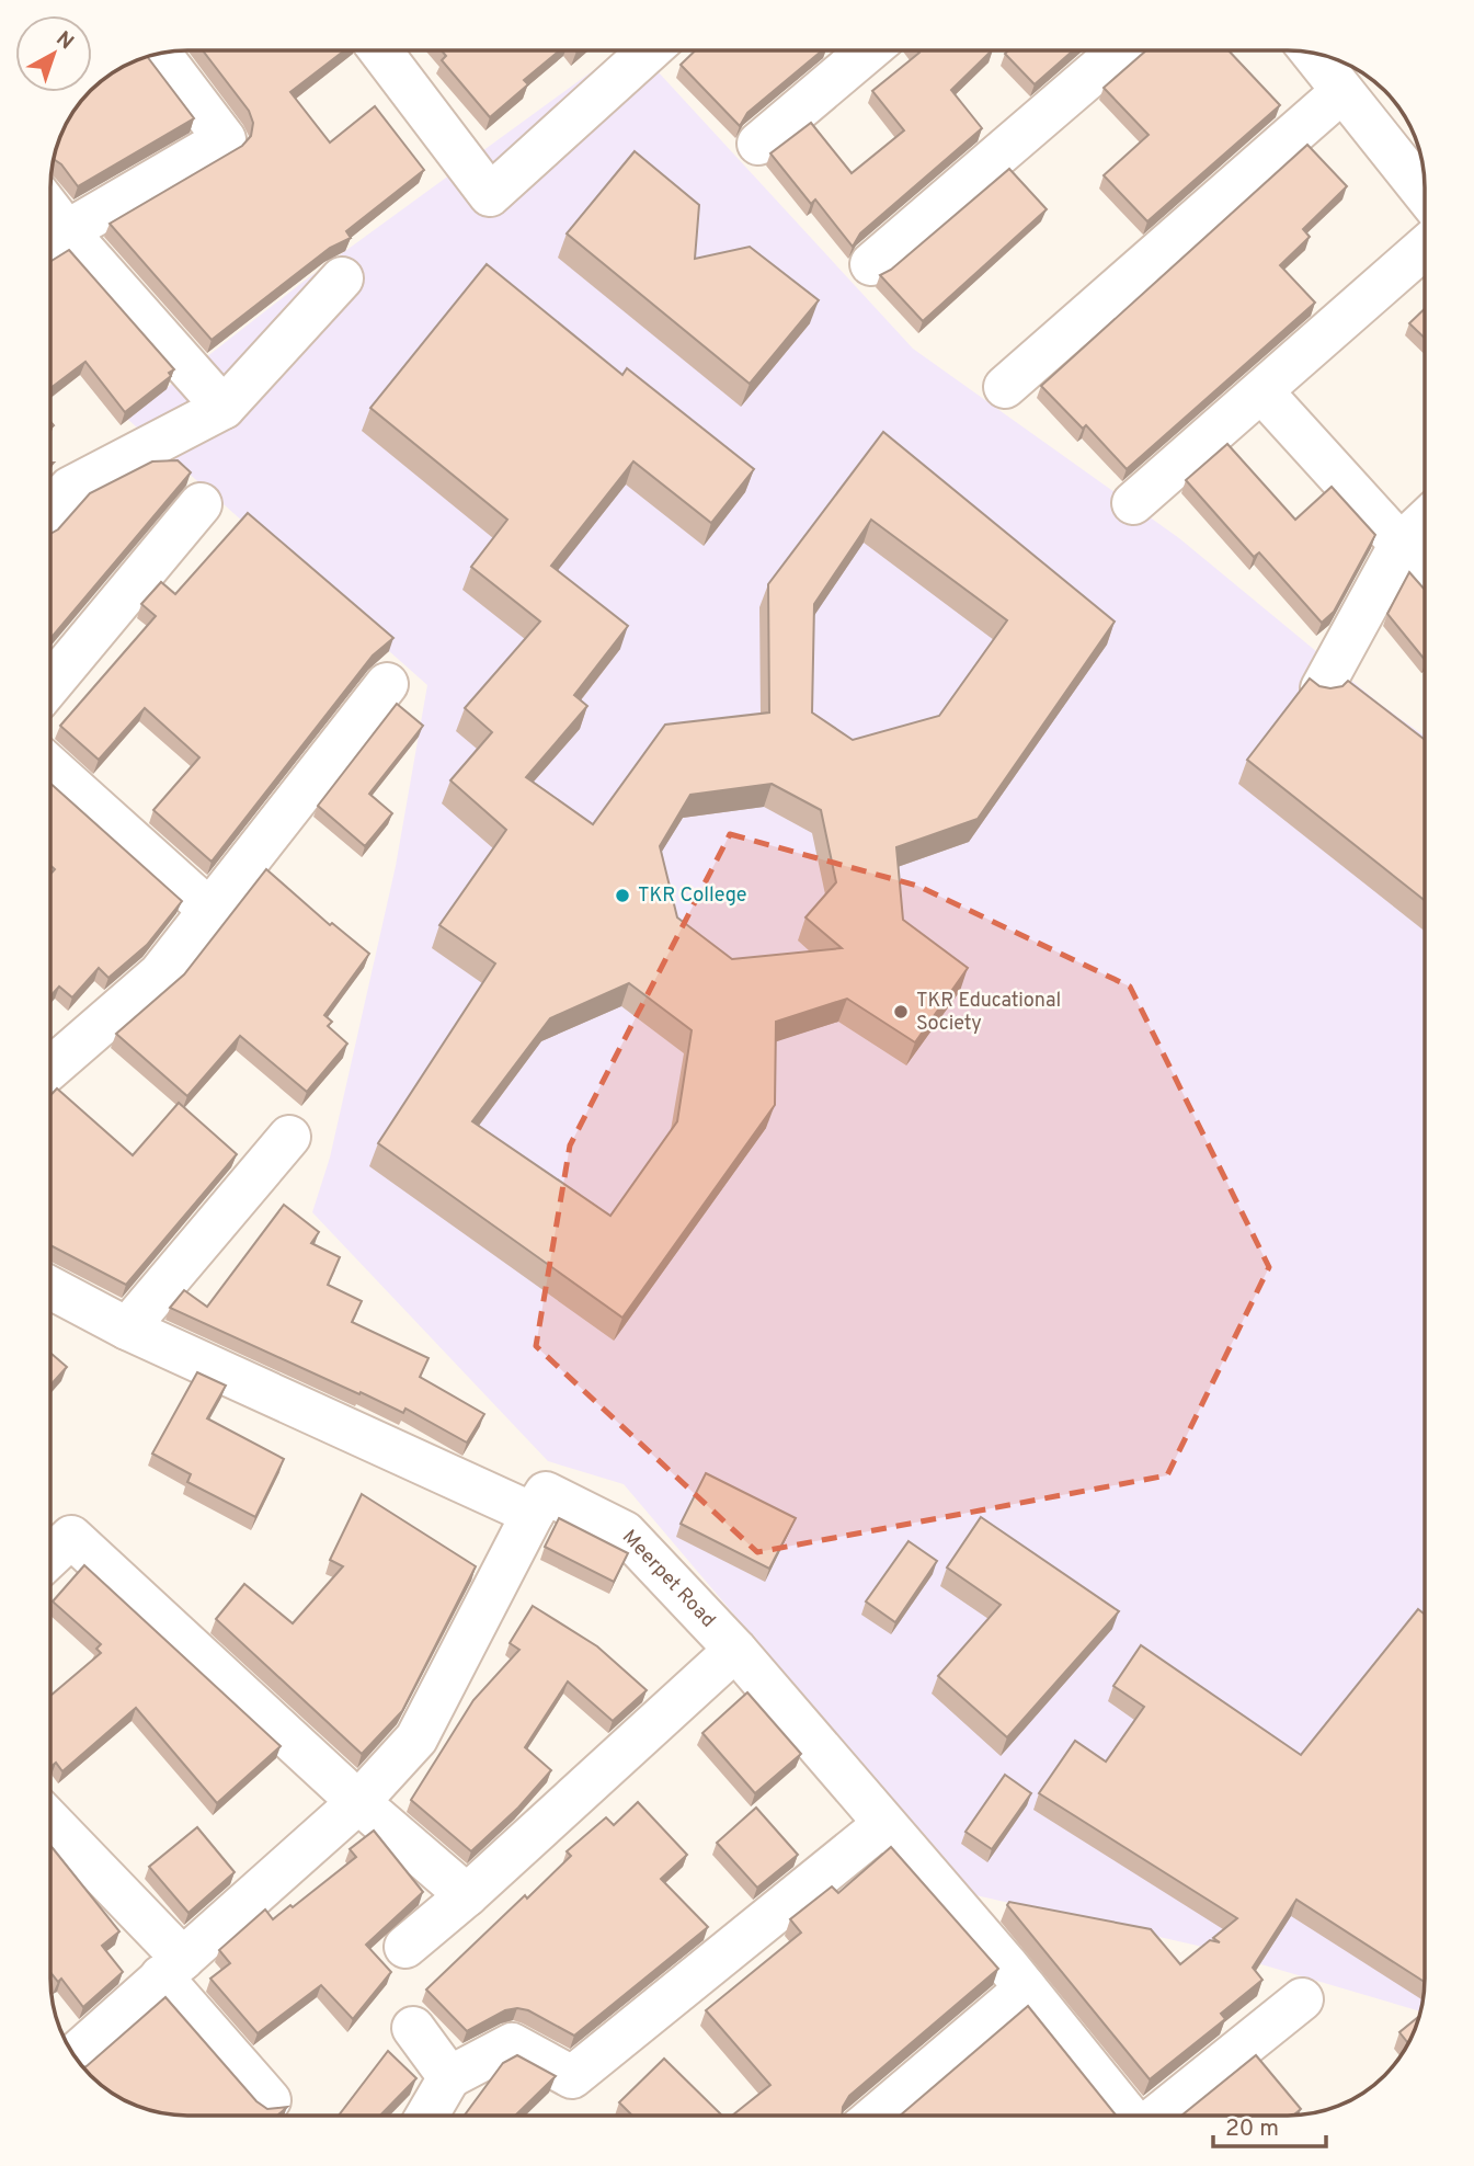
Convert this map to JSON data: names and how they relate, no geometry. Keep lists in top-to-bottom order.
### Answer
{
  "streets": {
    "street": ["Meerpet Road"]
  },
  "places": ["TKR College", "TKR Educational Society"],
  "scale_bar": "20 m",
  "north": "top right"
}
